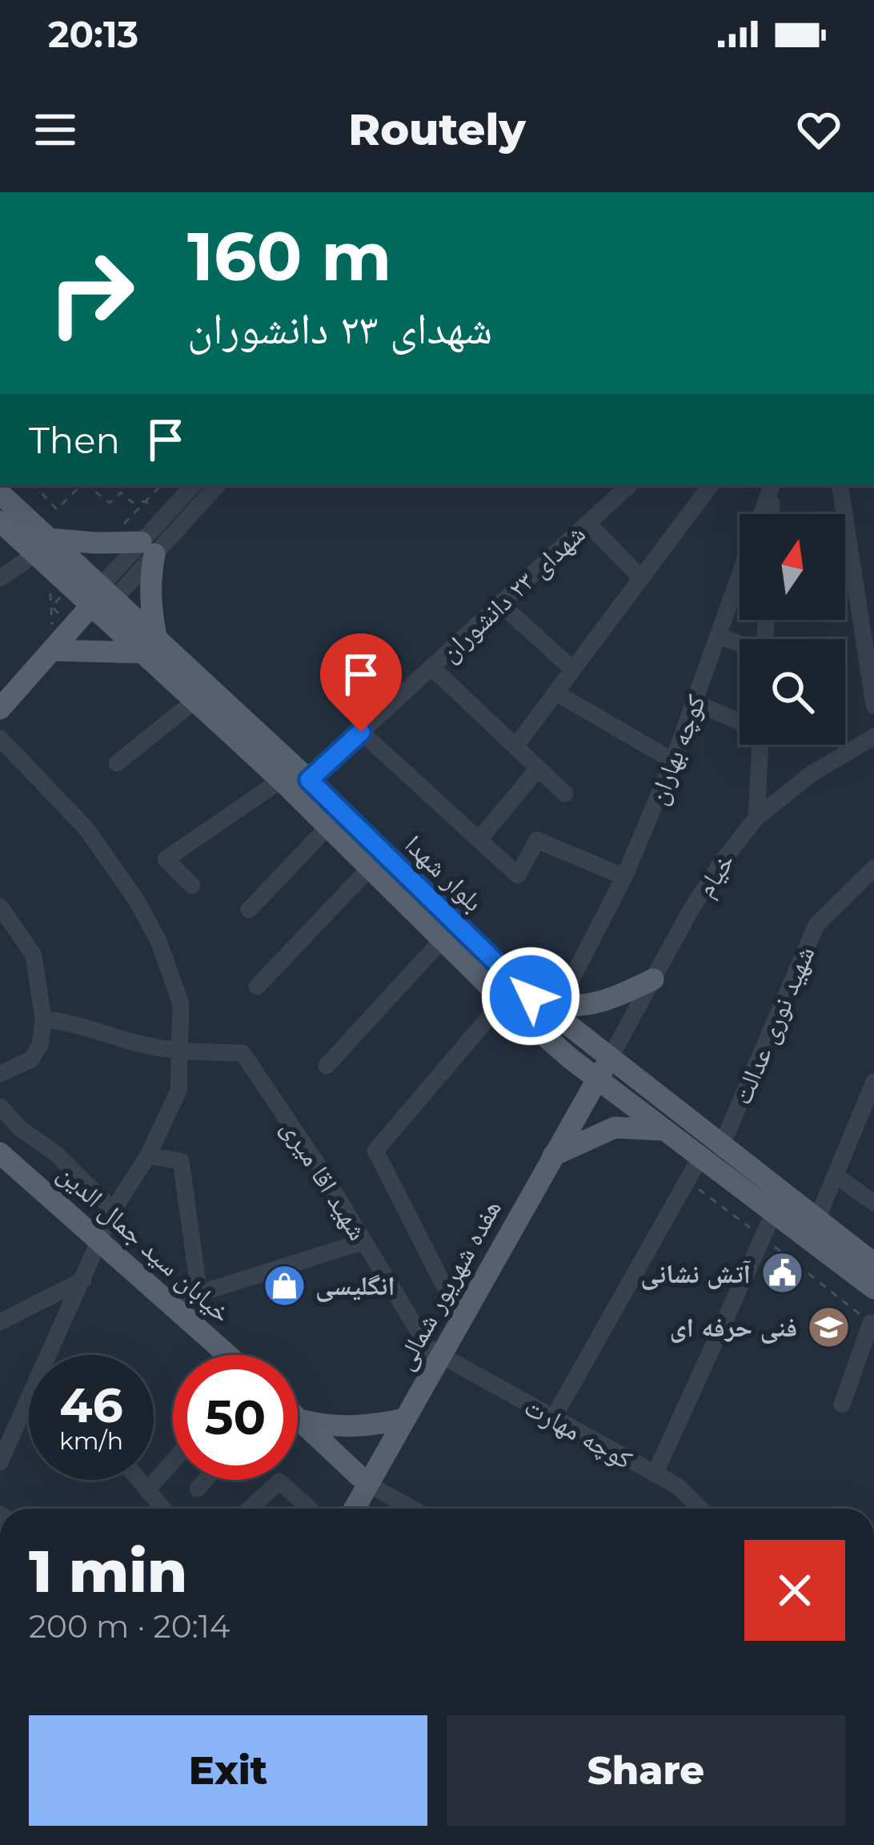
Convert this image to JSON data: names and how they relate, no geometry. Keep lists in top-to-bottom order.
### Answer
{
  "streets": {
    "main road": ["بلوار شهدا", "خیابان سید جمال الدین", "هفده شهریور شمالی"],
    "street": [
      "شهدای ۲۳ دانشوران",
      "کوچه بهاران",
      "خیام",
      "شهید نوری عدالت",
      "شهید اقا میری",
      "کوچه مهارت"
    ]
  },
  "crossings": [
    ["شهدای ۲۳ دانشوران", "بلوار شهدا"],
    ["کوچه بهاران", "بلوار شهدا"],
    ["بلوار شهدا", "خیام"],
    ["بلوار شهدا", "شهید نوری عدالت"],
    ["بلوار شهدا", "هفده شهریور شمالی"],
    ["خیام", "هفده شهریور شمالی"],
    ["شهید اقا میری", "هفده شهریور شمالی"],
    ["شهید اقا میری", "کوچه مهارت"],
    ["هفده شهریور شمالی", "کوچه مهارت"]
  ],
  "places": {
    "public building": ["آتش نشانی"],
    "shop": ["انگلیسی"],
    "school or university": ["فنی حرفه ای"]
  },
  "north": "top",
  "page": {
    "status": "20:13",
    "header": "Routely",
    "turn": ["160 m", "شهدای ۲۳ دانشوران"],
    "then": "Then",
    "speed": "46 km/h",
    "limit": "50",
    "heading": ["1 min", "200 m · 20:14"],
    "buttons": ["Exit", "Share"]
  }
}
